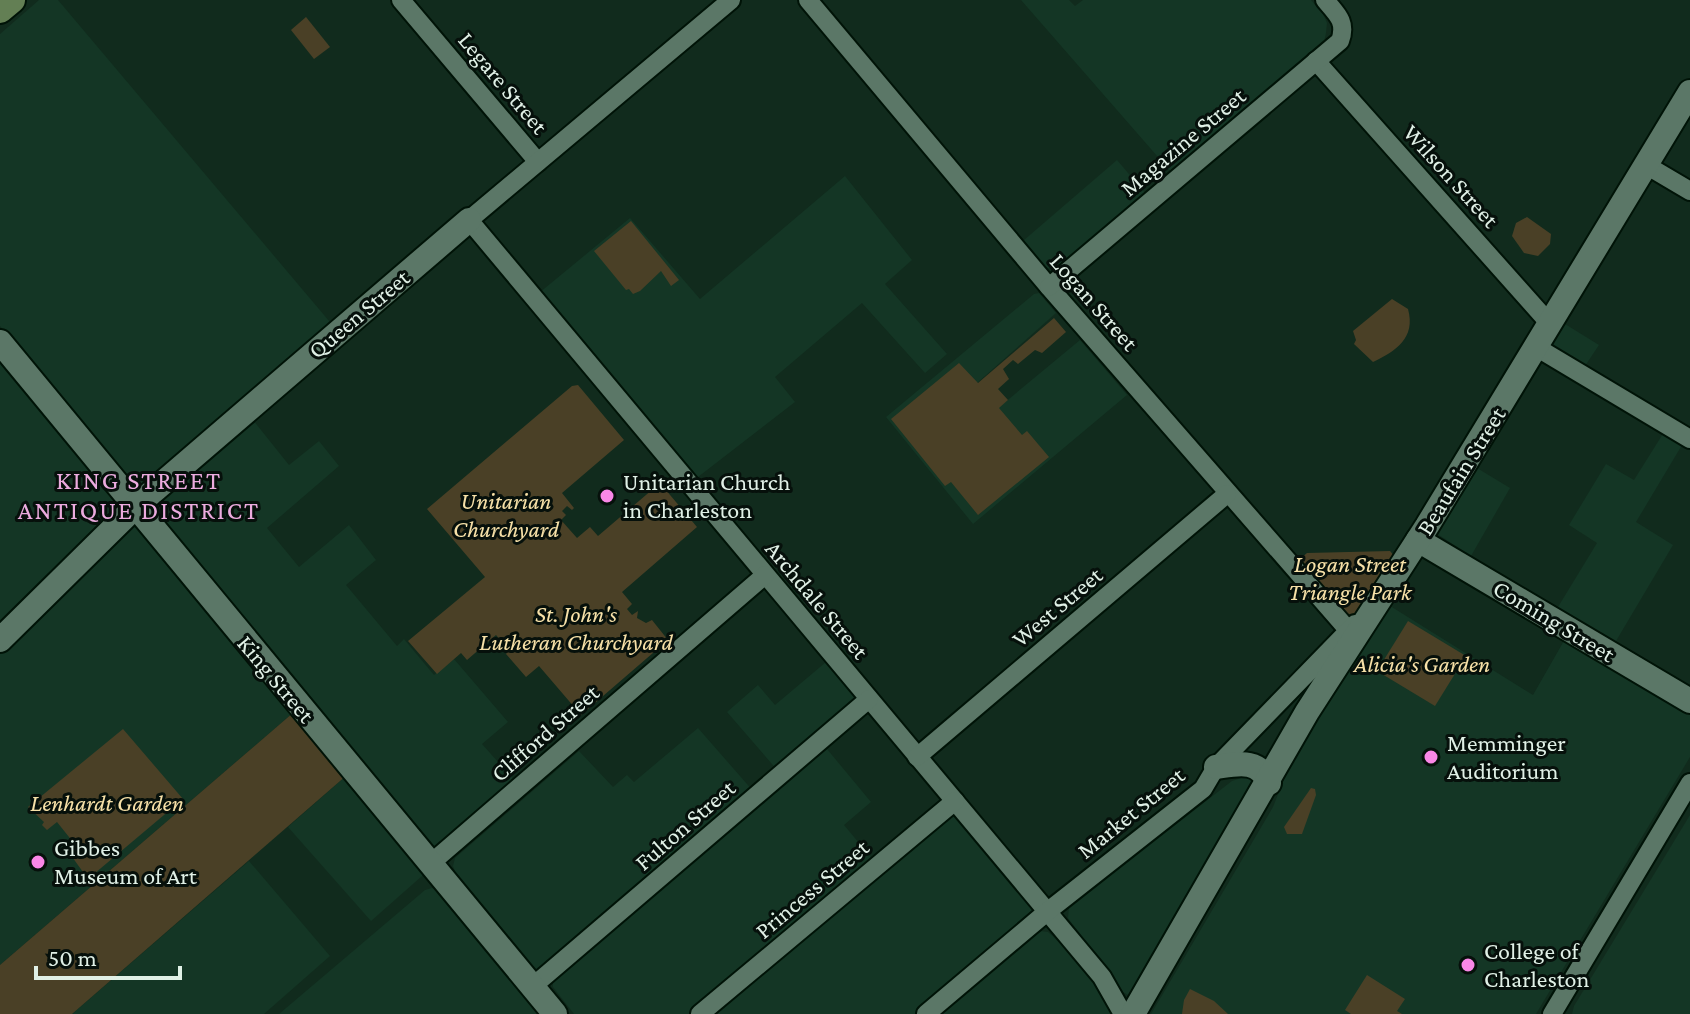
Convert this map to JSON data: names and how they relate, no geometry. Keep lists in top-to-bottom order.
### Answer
{
  "streets": {
    "street": [
      "Legare Street",
      "Magazine Street",
      "Wilson Street",
      "Logan Street",
      "Queen Street",
      "Beaufain Street",
      "Archdale Street",
      "West Street",
      "Coming Street",
      "King Street",
      "Clifford Street",
      "Market Street",
      "Fulton Street",
      "Princess Street"
    ]
  },
  "crossings": [
    ["Legare Street", "Queen Street"],
    ["Magazine Street", "Wilson Street"],
    ["Magazine Street", "Logan Street"],
    ["Wilson Street", "Beaufain Street"],
    ["Logan Street", "West Street"],
    ["Logan Street", "Market Street"],
    ["Queen Street", "Archdale Street"],
    ["Queen Street", "King Street"],
    ["Beaufain Street", "Coming Street"],
    ["Beaufain Street", "Market Street"],
    ["Archdale Street", "West Street"],
    ["Archdale Street", "Clifford Street"],
    ["Archdale Street", "Market Street"],
    ["Archdale Street", "Fulton Street"],
    ["Archdale Street", "Princess Street"],
    ["King Street", "Clifford Street"],
    ["King Street", "Fulton Street"]
  ],
  "districts": ["KING STREET ANTIQUE DISTRICT"],
  "parks": [
    "Unitarian Churchyard",
    "Logan Street Triangle Park",
    "St. John's Lutheran Churchyard",
    "Alicia's Garden",
    "Lenhardt Garden"
  ],
  "places": [
    "Unitarian Church in Charleston",
    "Memminger Auditorium",
    "Gibbes Museum of Art",
    "College of Charleston"
  ],
  "scale_bar": "50 m"
}
